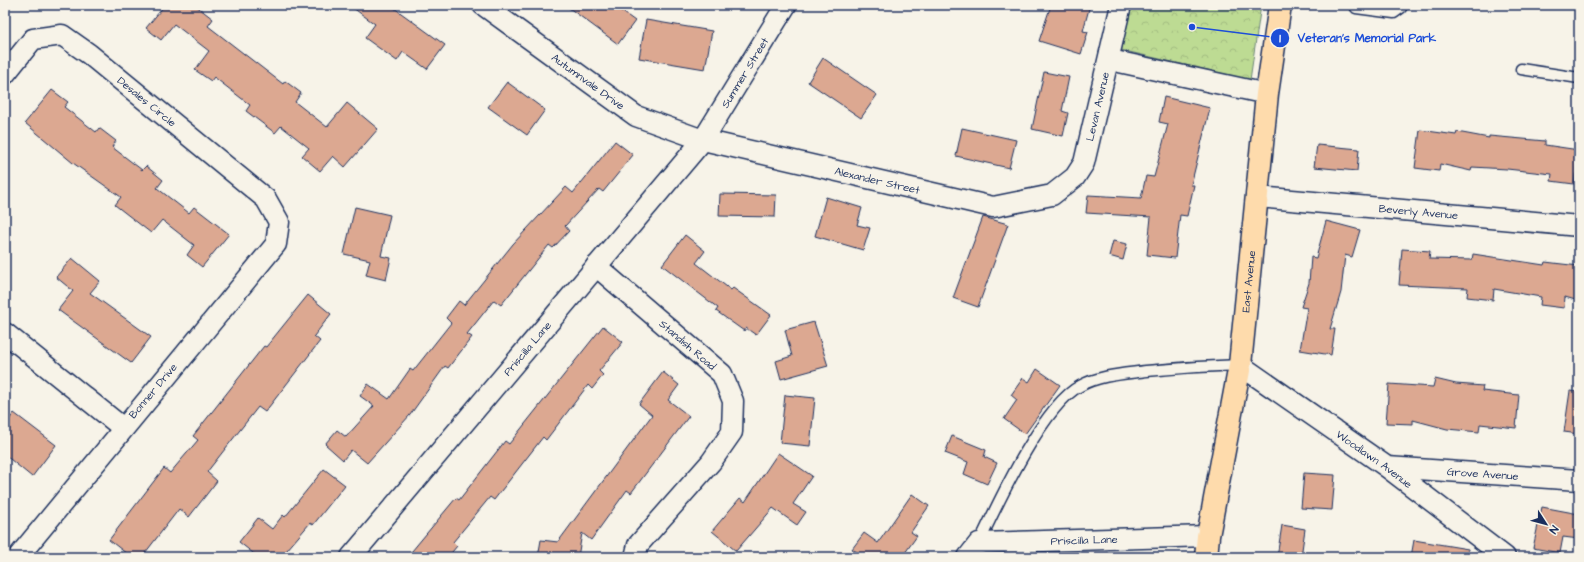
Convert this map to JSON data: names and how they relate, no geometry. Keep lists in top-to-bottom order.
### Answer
{
  "streets": {
    "highway": ["East Avenue"],
    "street": [
      "Summer Street",
      "Autumnvale Drive",
      "Desales Circle",
      "Levan Avenue",
      "Alexander Street",
      "Beverly Avenue",
      "Standish Road",
      "Priscilla Lane",
      "Bonner Drive",
      "Woodlawn Avenue",
      "Grove Avenue"
    ]
  },
  "crossings": [
    ["Summer Street", "Autumnvale Drive"],
    ["Summer Street", "Alexander Street"],
    ["Summer Street", "Priscilla Lane"],
    ["Autumnvale Drive", "Alexander Street"],
    ["Autumnvale Drive", "Priscilla Lane"],
    ["Desales Circle", "Bonner Drive"],
    ["Levan Avenue", "Alexander Street"],
    ["Alexander Street", "Priscilla Lane"],
    ["Beverly Avenue", "East Avenue"],
    ["East Avenue", "Priscilla Lane"],
    ["East Avenue", "Woodlawn Avenue"],
    ["Standish Road", "Priscilla Lane"],
    ["Woodlawn Avenue", "Grove Avenue"]
  ],
  "places": ["Veteran's Memorial Park"],
  "north": "bottom right"
}
